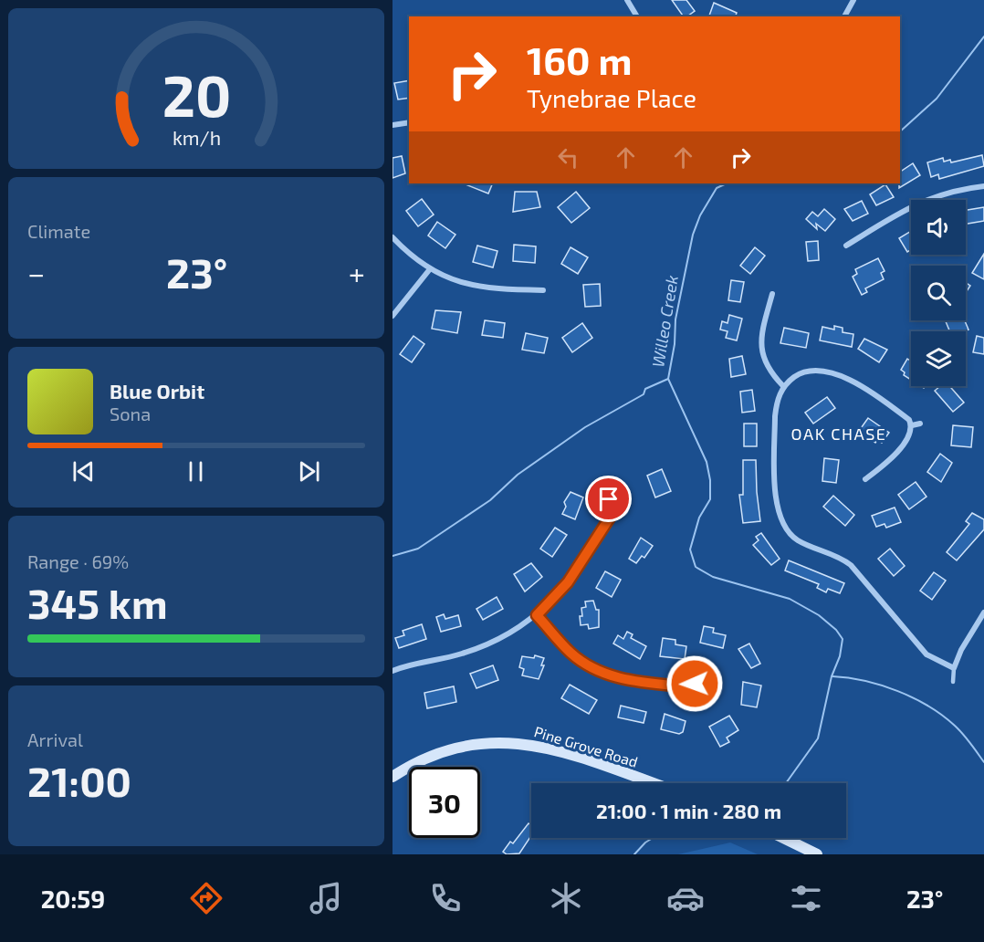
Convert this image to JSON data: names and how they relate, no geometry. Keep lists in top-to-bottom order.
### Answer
{
  "streets": {
    "main road": ["Pine Grove Road"]
  },
  "districts": ["OAK CHASE"],
  "water": ["Willeo Creek"],
  "page": {
    "turn": ["160 m", "Tynebrae Place"],
    "tile": [
      "Climate",
      ["Range · 69%", "345 km"],
      ["Arrival", "21:00"]
    ],
    "heat": ["−", "23°", "+"],
    "song": ["Blue Orbit", "Sona"],
    "limit": "30",
    "trip": "21:00 · 1 min · 280 m",
    "tabs": ["20:59", "23°"],
    "gauge": ["20", "km/h"]
  }
}
